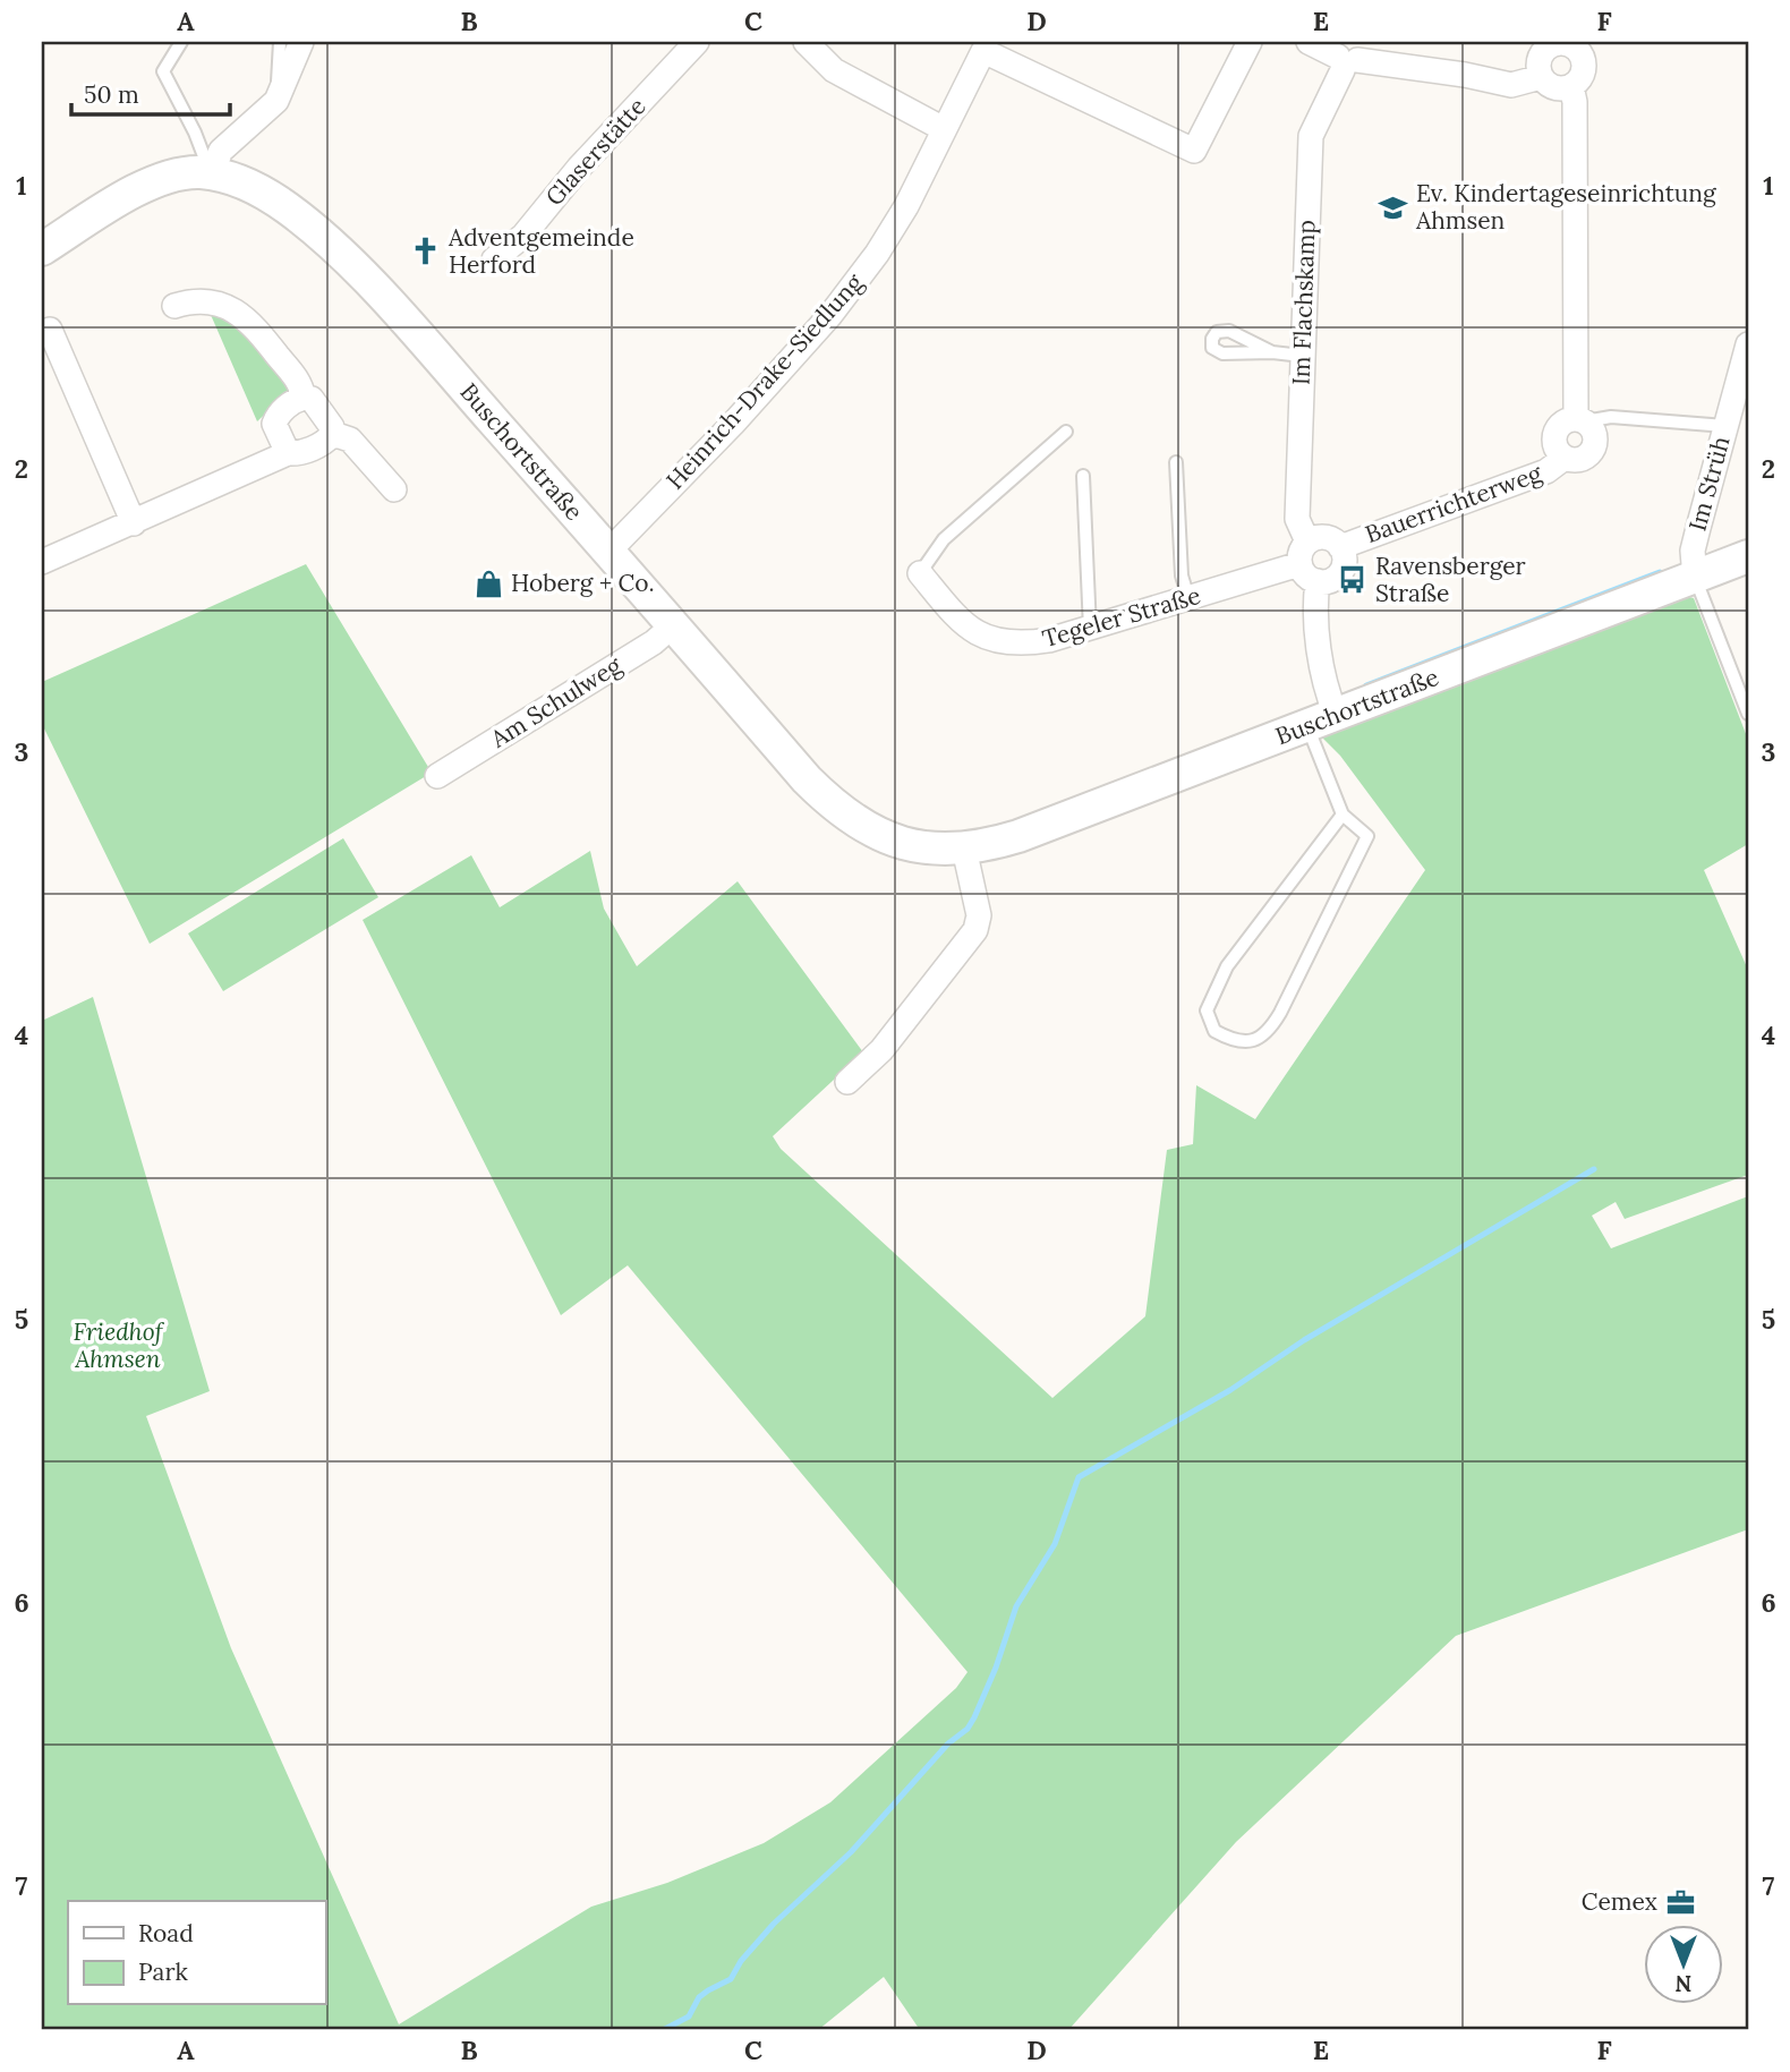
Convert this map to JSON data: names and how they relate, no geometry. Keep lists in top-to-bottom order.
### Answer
{
  "streets": {
    "main road": ["Buschortstraße"],
    "street": [
      "Glaserstätte",
      "Im Flachskamp",
      "Heinrich-Drake-Siedlung",
      "Im Strüh",
      "Bauerrichterweg",
      "Tegeler Straße",
      "Am Schulweg"
    ]
  },
  "crossings": [
    ["Im Flachskamp", "Bauerrichterweg"],
    ["Im Flachskamp", "Tegeler Straße"],
    ["Heinrich-Drake-Siedlung", "Buschortstraße"],
    ["Buschortstraße", "Im Strüh"],
    ["Buschortstraße", "Am Schulweg"],
    ["Bauerrichterweg", "Tegeler Straße"]
  ],
  "parks": ["Friedhof Ahmsen"],
  "places": {
    "school or university": ["Ev. Kindertageseinrichtung Ahmsen"],
    "church": ["Adventgemeinde Herford"],
    "bus stop": ["Ravensberger Straße"],
    "shop": ["Hoberg + Co."],
    "office": ["Cemex"]
  },
  "legend": ["Road", "Park"],
  "scale_bar": "50 m",
  "north": "bottom",
  "grid": {
    "columns": [
      "A",
      "B",
      "C",
      "D",
      "E",
      "F"
    ],
    "rows": [
      "1",
      "2",
      "3",
      "4",
      "5",
      "6",
      "7"
    ]
  }
}
